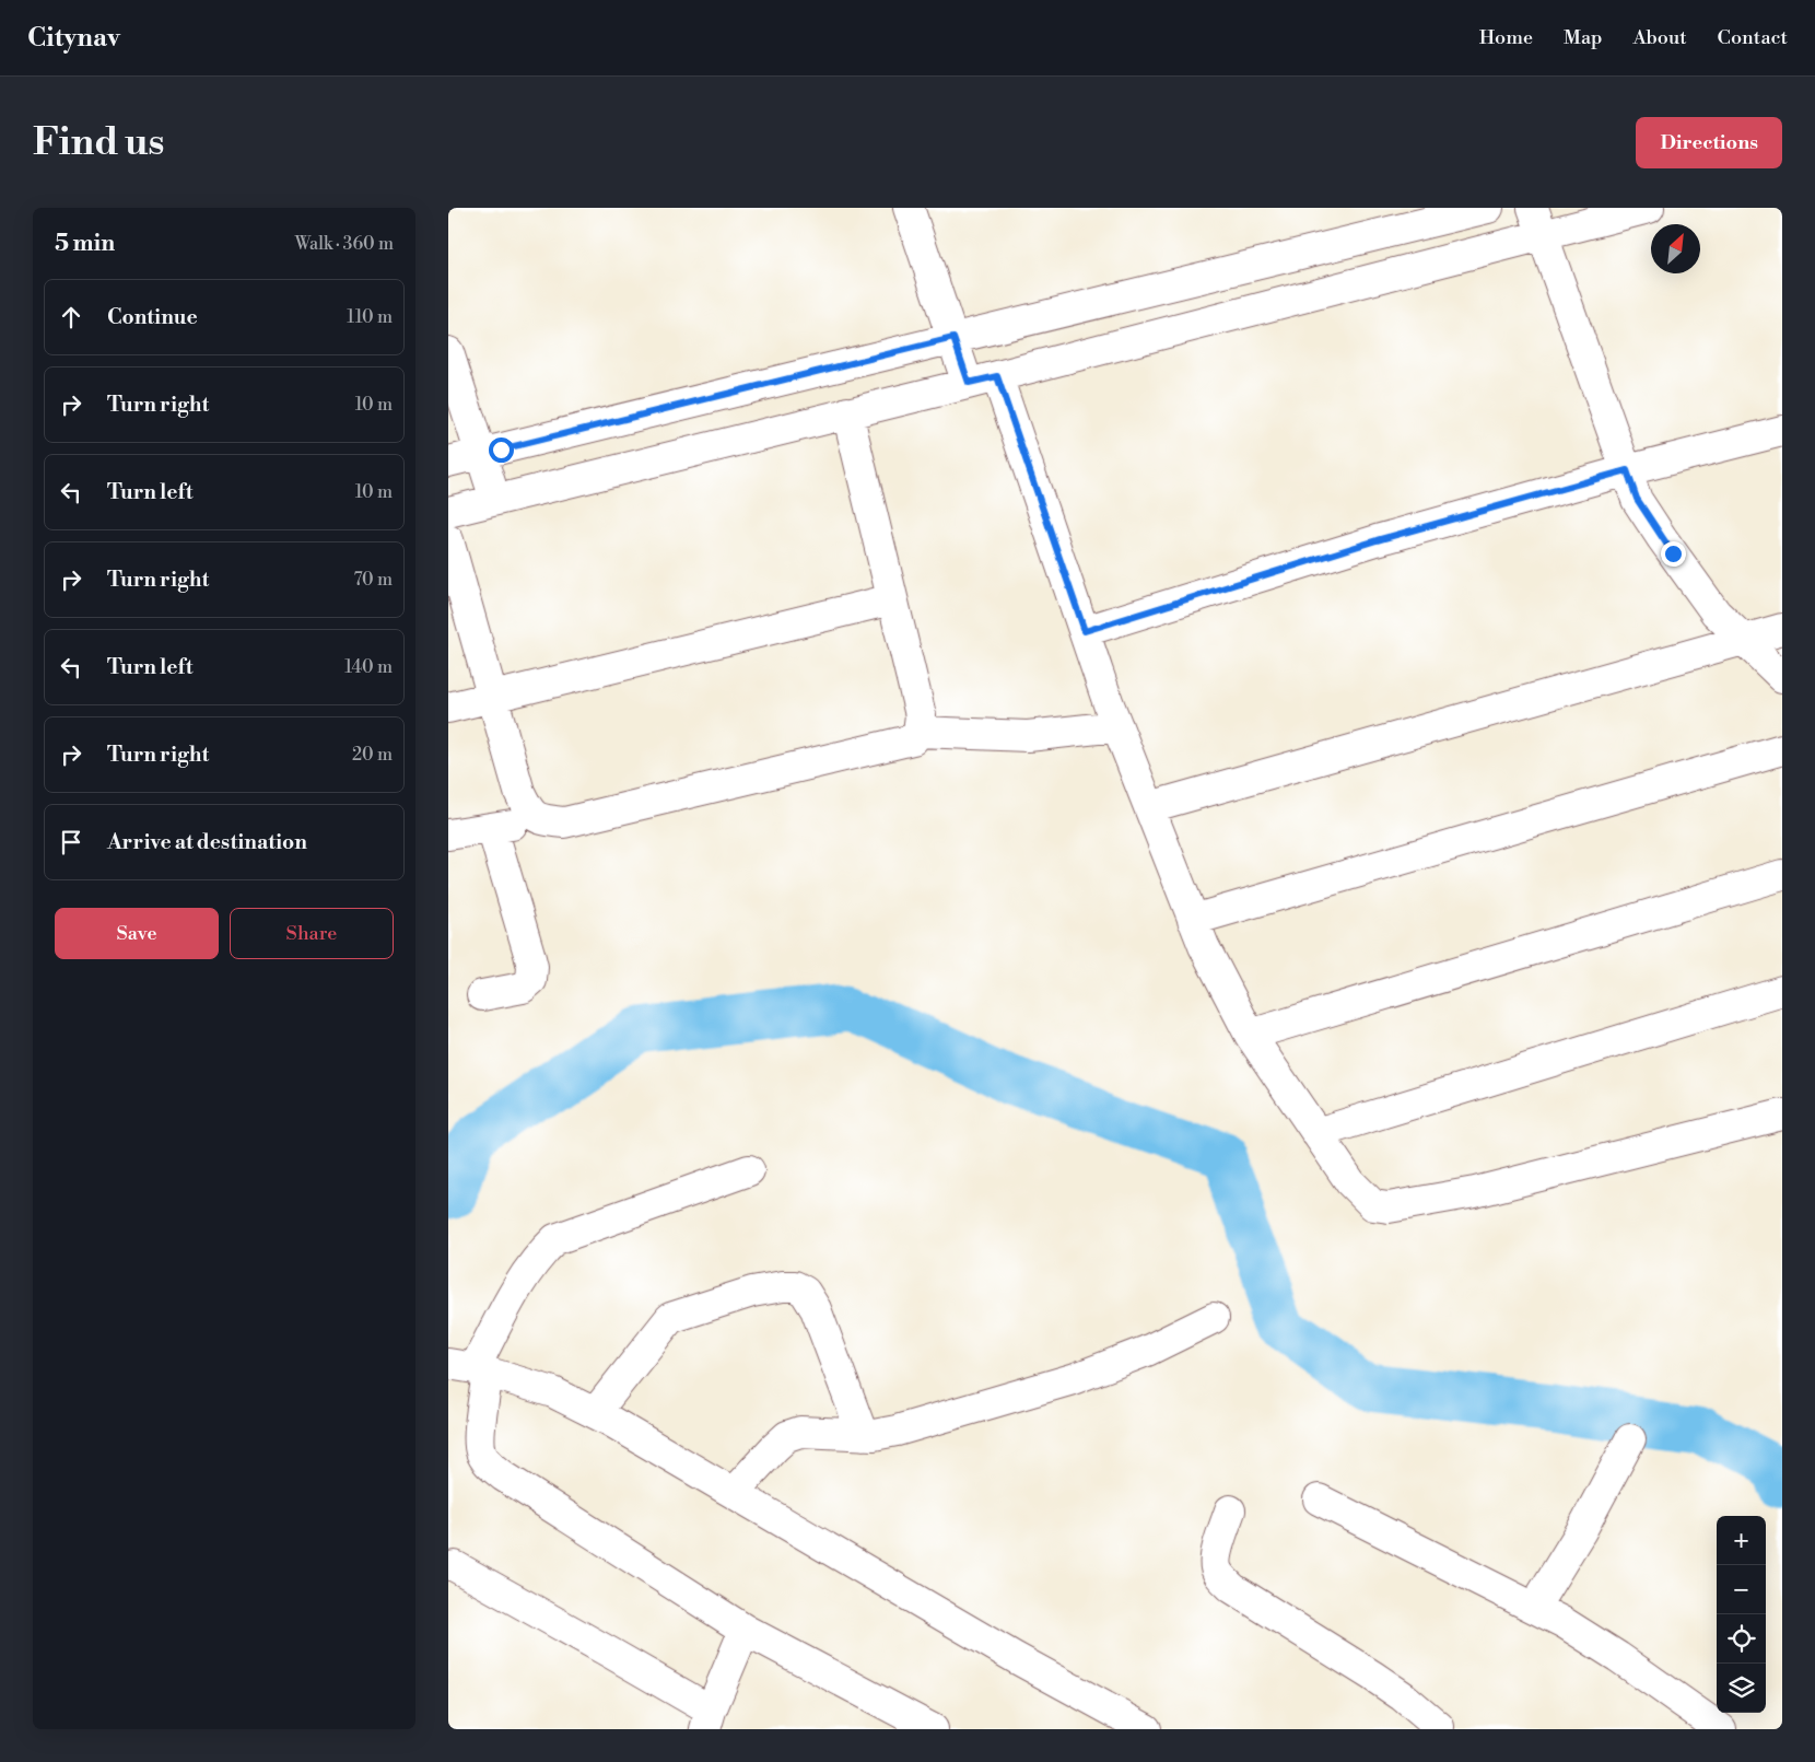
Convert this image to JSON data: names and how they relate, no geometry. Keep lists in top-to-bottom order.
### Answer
{
  "north": "top right",
  "page": {
    "header": "Citynav",
    "nav": [
      "Home",
      "Map",
      "About",
      "Contact"
    ],
    "buttons": [
      "Directions",
      ["Save", "Share"]
    ],
    "title": "Find us",
    "heading": ["5 min", "Walk · 360 m"],
    "list": [
      ["Continue", "110 m"],
      ["Turn right", "10 m"],
      ["Turn left", "10 m"],
      ["Turn right", "70 m"],
      ["Turn left", "140 m"],
      ["Turn right", "20 m"],
      "Arrive at destination"
    ],
    "map_buttons": ["+", "−"]
  }
}
